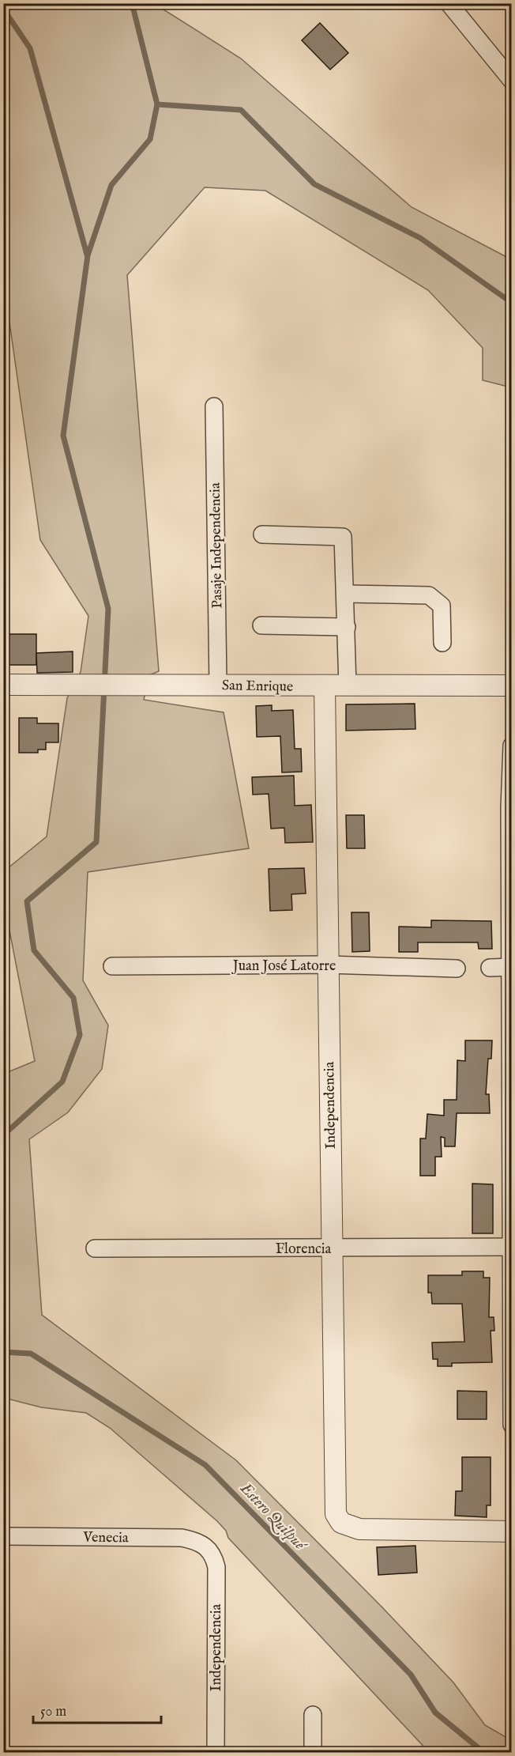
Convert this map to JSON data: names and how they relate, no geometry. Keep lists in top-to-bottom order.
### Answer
{
  "streets": {
    "street": [
      "Pasaje Independencia",
      "San Enrique",
      "Juan José Latorre",
      "Independencia",
      "Florencia",
      "Venecia"
    ]
  },
  "crossings": [
    ["Pasaje Independencia", "San Enrique"],
    ["San Enrique", "Independencia"],
    ["Juan José Latorre", "Independencia"],
    ["Independencia", "Florencia"],
    ["Independencia", "Venecia"]
  ],
  "water": ["Estero Quilpué"],
  "scale_bar": "50 m"
}
